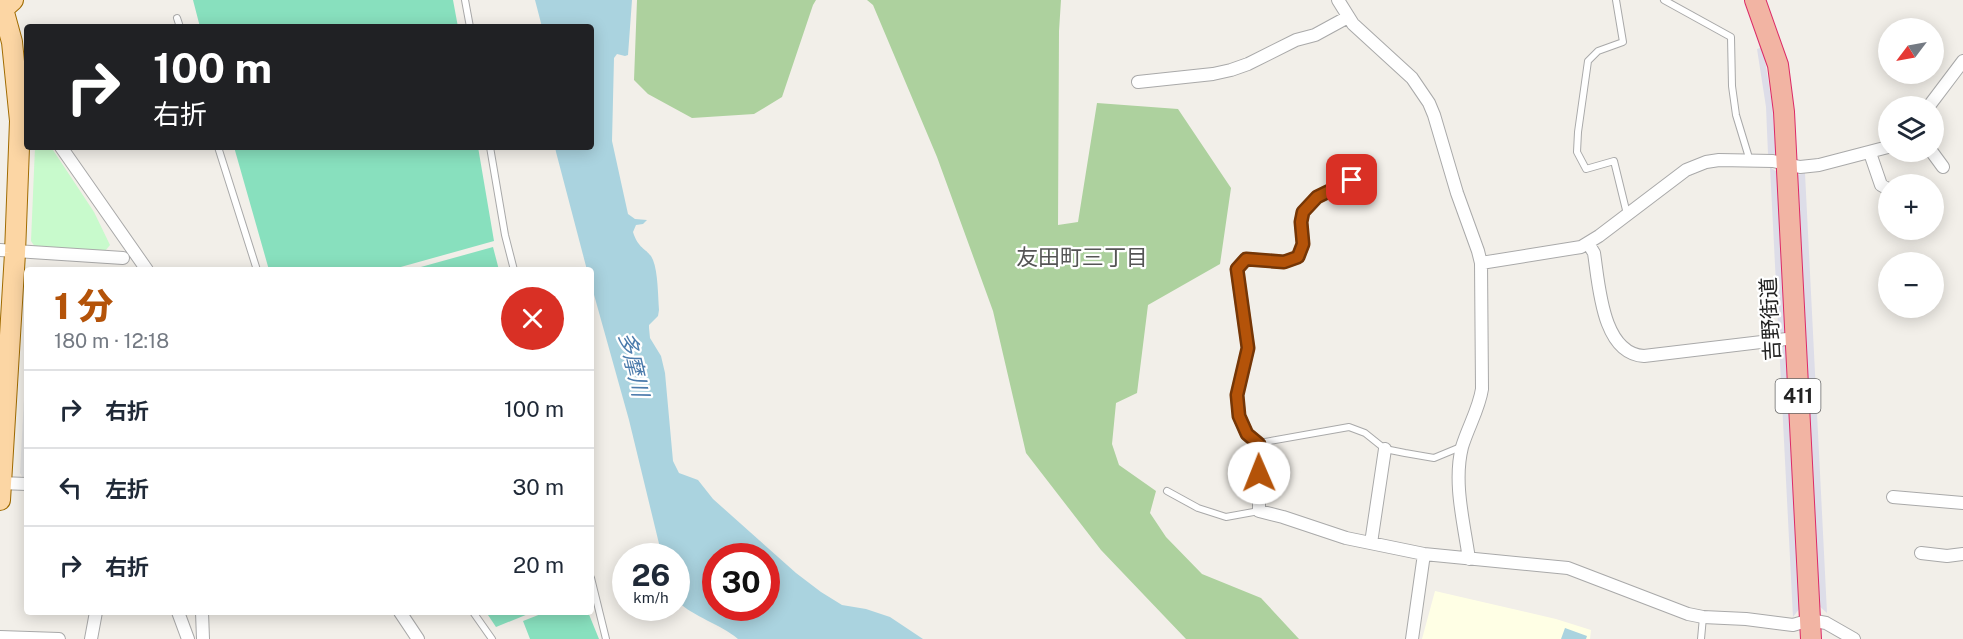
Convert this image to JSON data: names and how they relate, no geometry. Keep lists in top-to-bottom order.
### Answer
{
  "streets": {
    "highway": ["吉野街道", "411"]
  },
  "districts": ["友田町三丁目"],
  "water": ["多摩川"],
  "north": "bottom left",
  "page": {
    "map_buttons": ["+", "−"],
    "turn": ["100 m", "右折"],
    "heading": ["1 分", "180 m · 12:18"],
    "list": [
      {
        "name": "右折",
        "value": "100 m"
      },
      {
        "name": "左折",
        "value": "30 m"
      },
      {
        "name": "右折",
        "value": "20 m"
      }
    ],
    "speed": "26 km/h",
    "limit": "30"
  }
}
